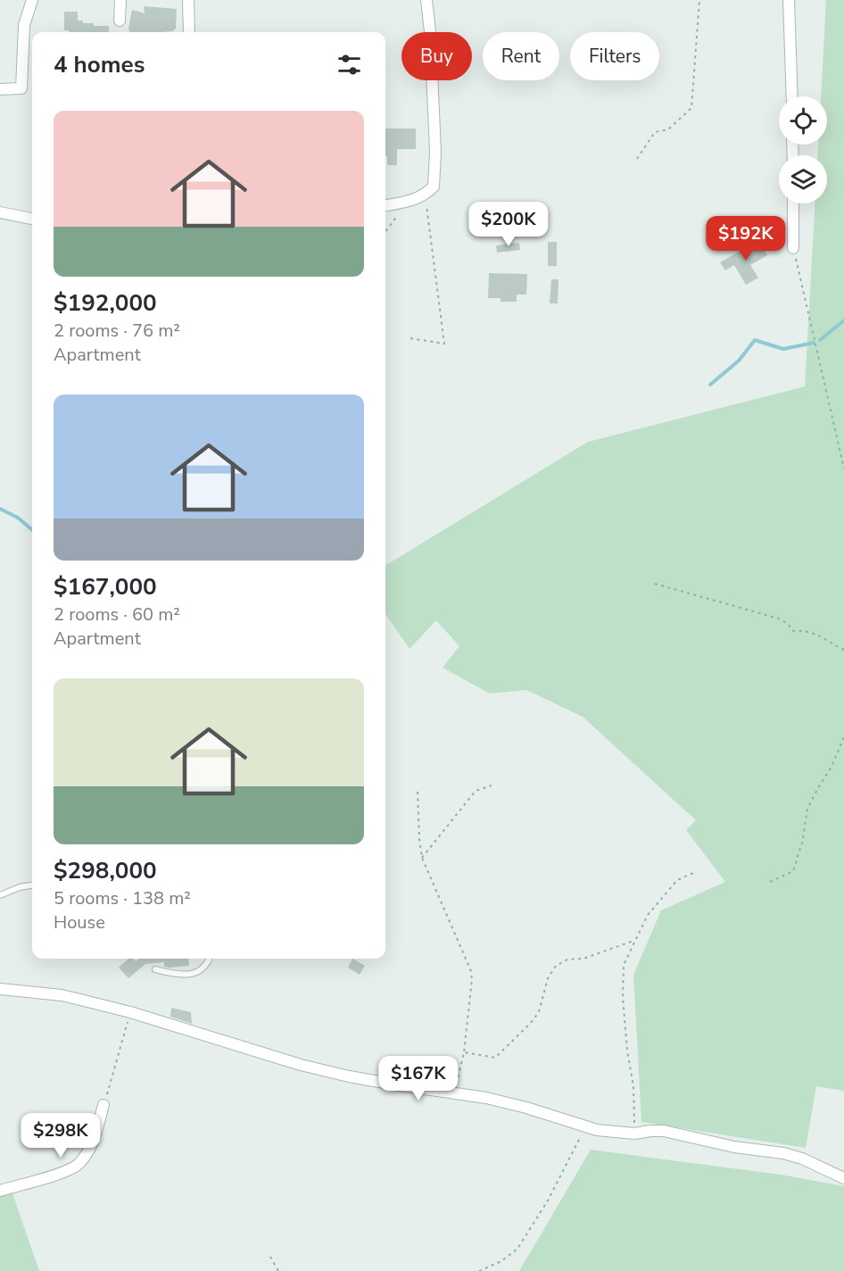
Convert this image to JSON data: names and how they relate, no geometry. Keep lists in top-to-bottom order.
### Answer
{
  "page": {
    "chip": ["Buy", "Rent", "Filters"],
    "heading": "4 homes",
    "list": [
      {
        "name": "$192,000",
        "note": "2 rooms · 76 m² · Apartment"
      },
      {
        "name": "$167,000",
        "note": "2 rooms · 60 m² · Apartment"
      },
      {
        "name": "$298,000",
        "note": "5 rooms · 138 m² · House"
      }
    ],
    "price": [
      "$200K",
      "$192K",
      "$167K",
      "$298K"
    ]
  }
}
